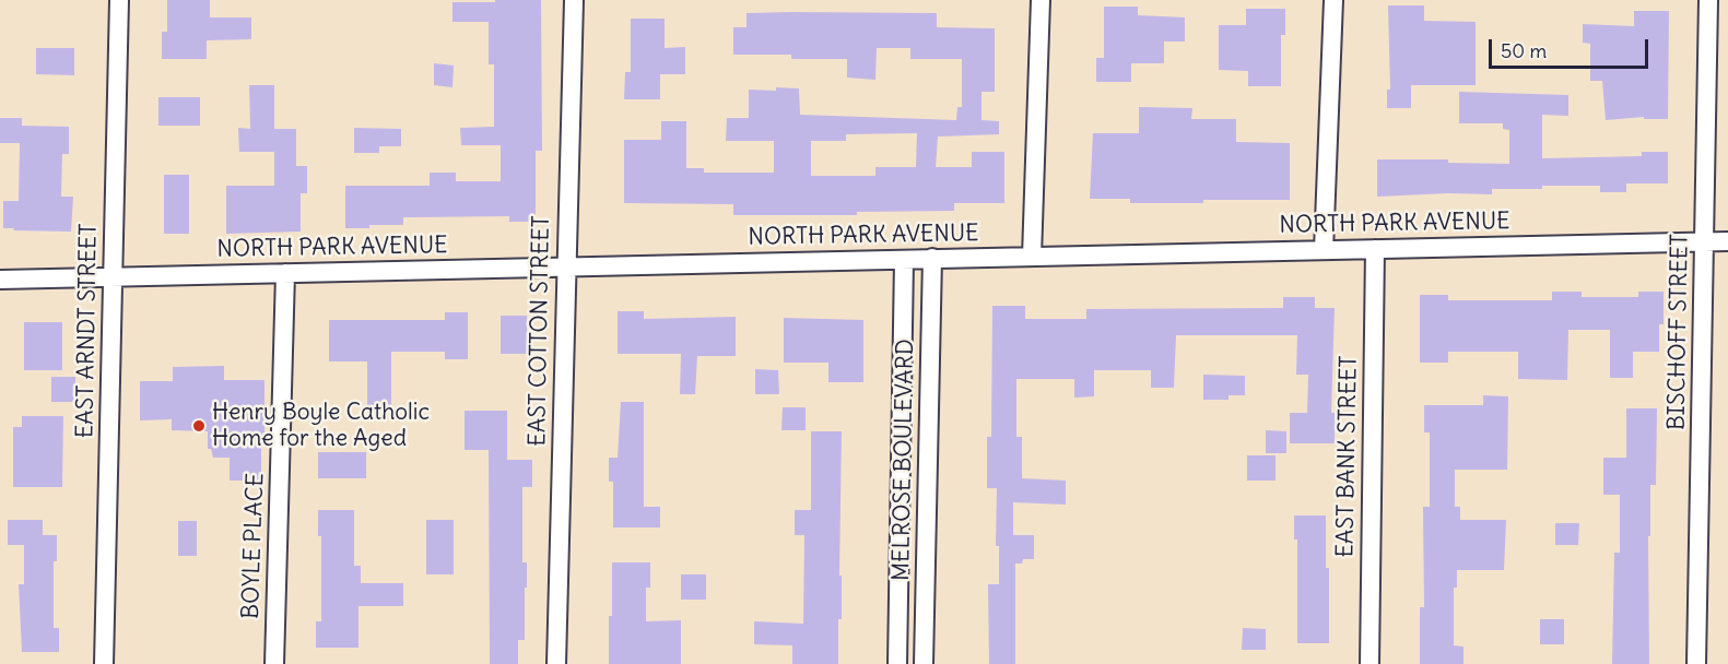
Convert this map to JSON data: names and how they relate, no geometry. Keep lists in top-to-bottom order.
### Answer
{
  "streets": {
    "street": [
      "NORTH PARK AVENUE",
      "EAST ARNDT STREET",
      "EAST COTTON STREET",
      "BISCHOFF STREET",
      "EAST BANK STREET",
      "MELROSE BOULEVARD",
      "BOYLE PLACE"
    ]
  },
  "crossings": [
    ["NORTH PARK AVENUE", "EAST ARNDT STREET"],
    ["NORTH PARK AVENUE", "EAST COTTON STREET"],
    ["NORTH PARK AVENUE", "BISCHOFF STREET"],
    ["NORTH PARK AVENUE", "EAST BANK STREET"],
    ["NORTH PARK AVENUE", "MELROSE BOULEVARD"],
    ["NORTH PARK AVENUE", "BOYLE PLACE"]
  ],
  "places": ["Henry Boyle Catholic Home for the Aged"],
  "scale_bar": "50 m"
}
